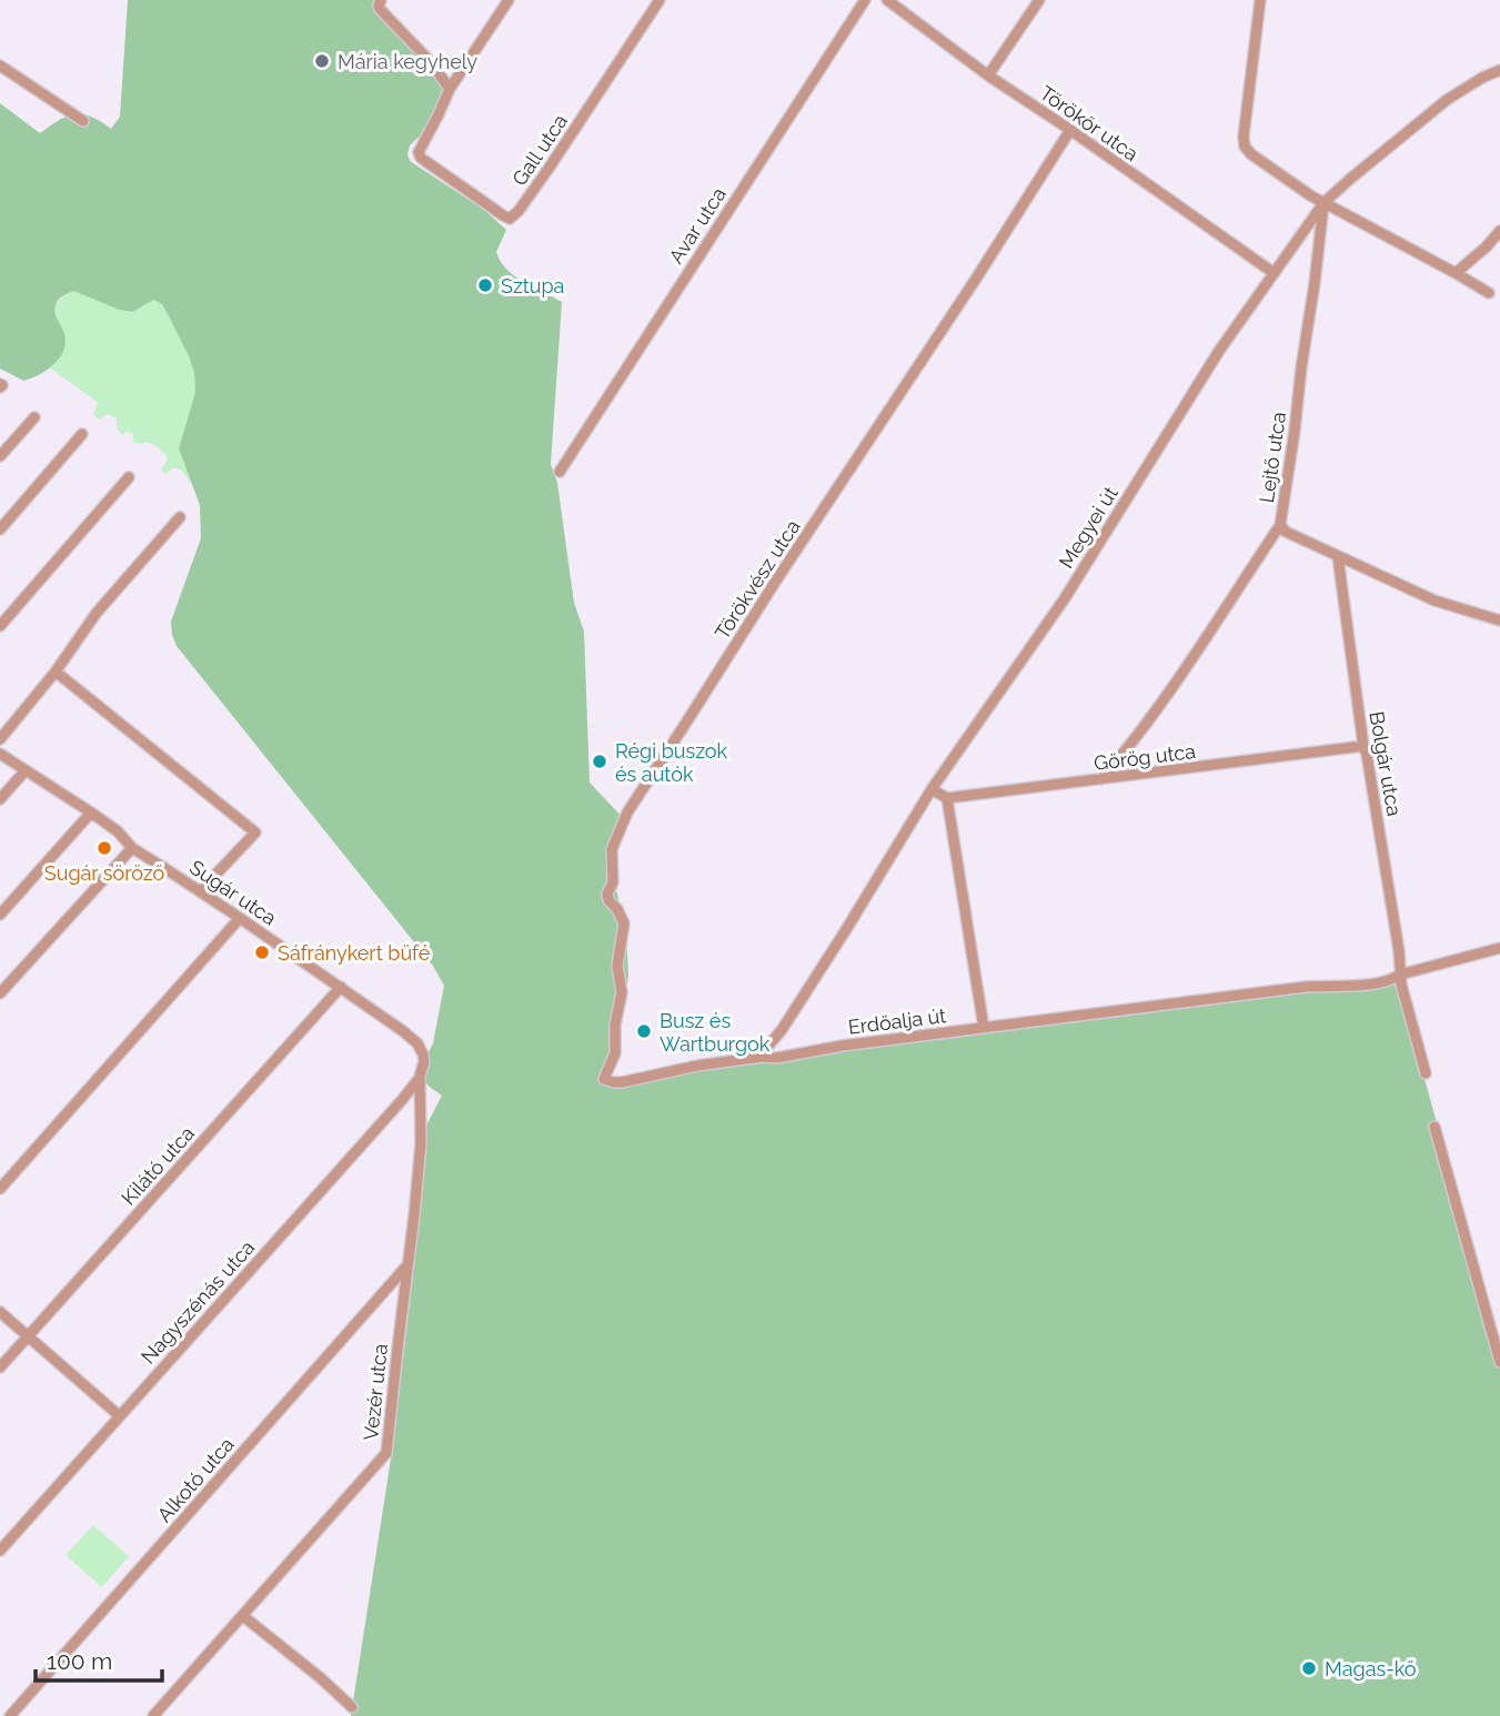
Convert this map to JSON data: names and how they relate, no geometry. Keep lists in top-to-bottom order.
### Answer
{
  "streets": {
    "street": [
      "Törökőr utca",
      "Gall utca",
      "Avar utca",
      "Lejtő utca",
      "Megyei út",
      "Törökvész utca",
      "Görög utca",
      "Bolgár utca",
      "Sugár utca",
      "Erdőalja út",
      "Kilátó utca",
      "Nagyszénás utca",
      "Vezér utca",
      "Alkotó utca"
    ]
  },
  "crossings": [
    ["Törökőr utca", "Megyei út"],
    ["Törökőr utca", "Törökvész utca"],
    ["Lejtő utca", "Megyei út"],
    ["Lejtő utca", "Bolgár utca"],
    ["Megyei út", "Erdőalja út"],
    ["Törökvész utca", "Erdőalja út"],
    ["Görög utca", "Bolgár utca"],
    ["Bolgár utca", "Erdőalja út"],
    ["Sugár utca", "Kilátó utca"],
    ["Sugár utca", "Nagyszénás utca"],
    ["Sugár utca", "Vezér utca"],
    ["Nagyszénás utca", "Vezér utca"],
    ["Vezér utca", "Alkotó utca"]
  ],
  "places": [
    "Mária kegyhely",
    "Sztupa",
    "Régi buszok és autók",
    "Sugár söröző",
    "Sáfránykert büfé",
    "Busz és Wartburgok",
    "Magas-kő"
  ],
  "scale_bar": "100 m"
}
